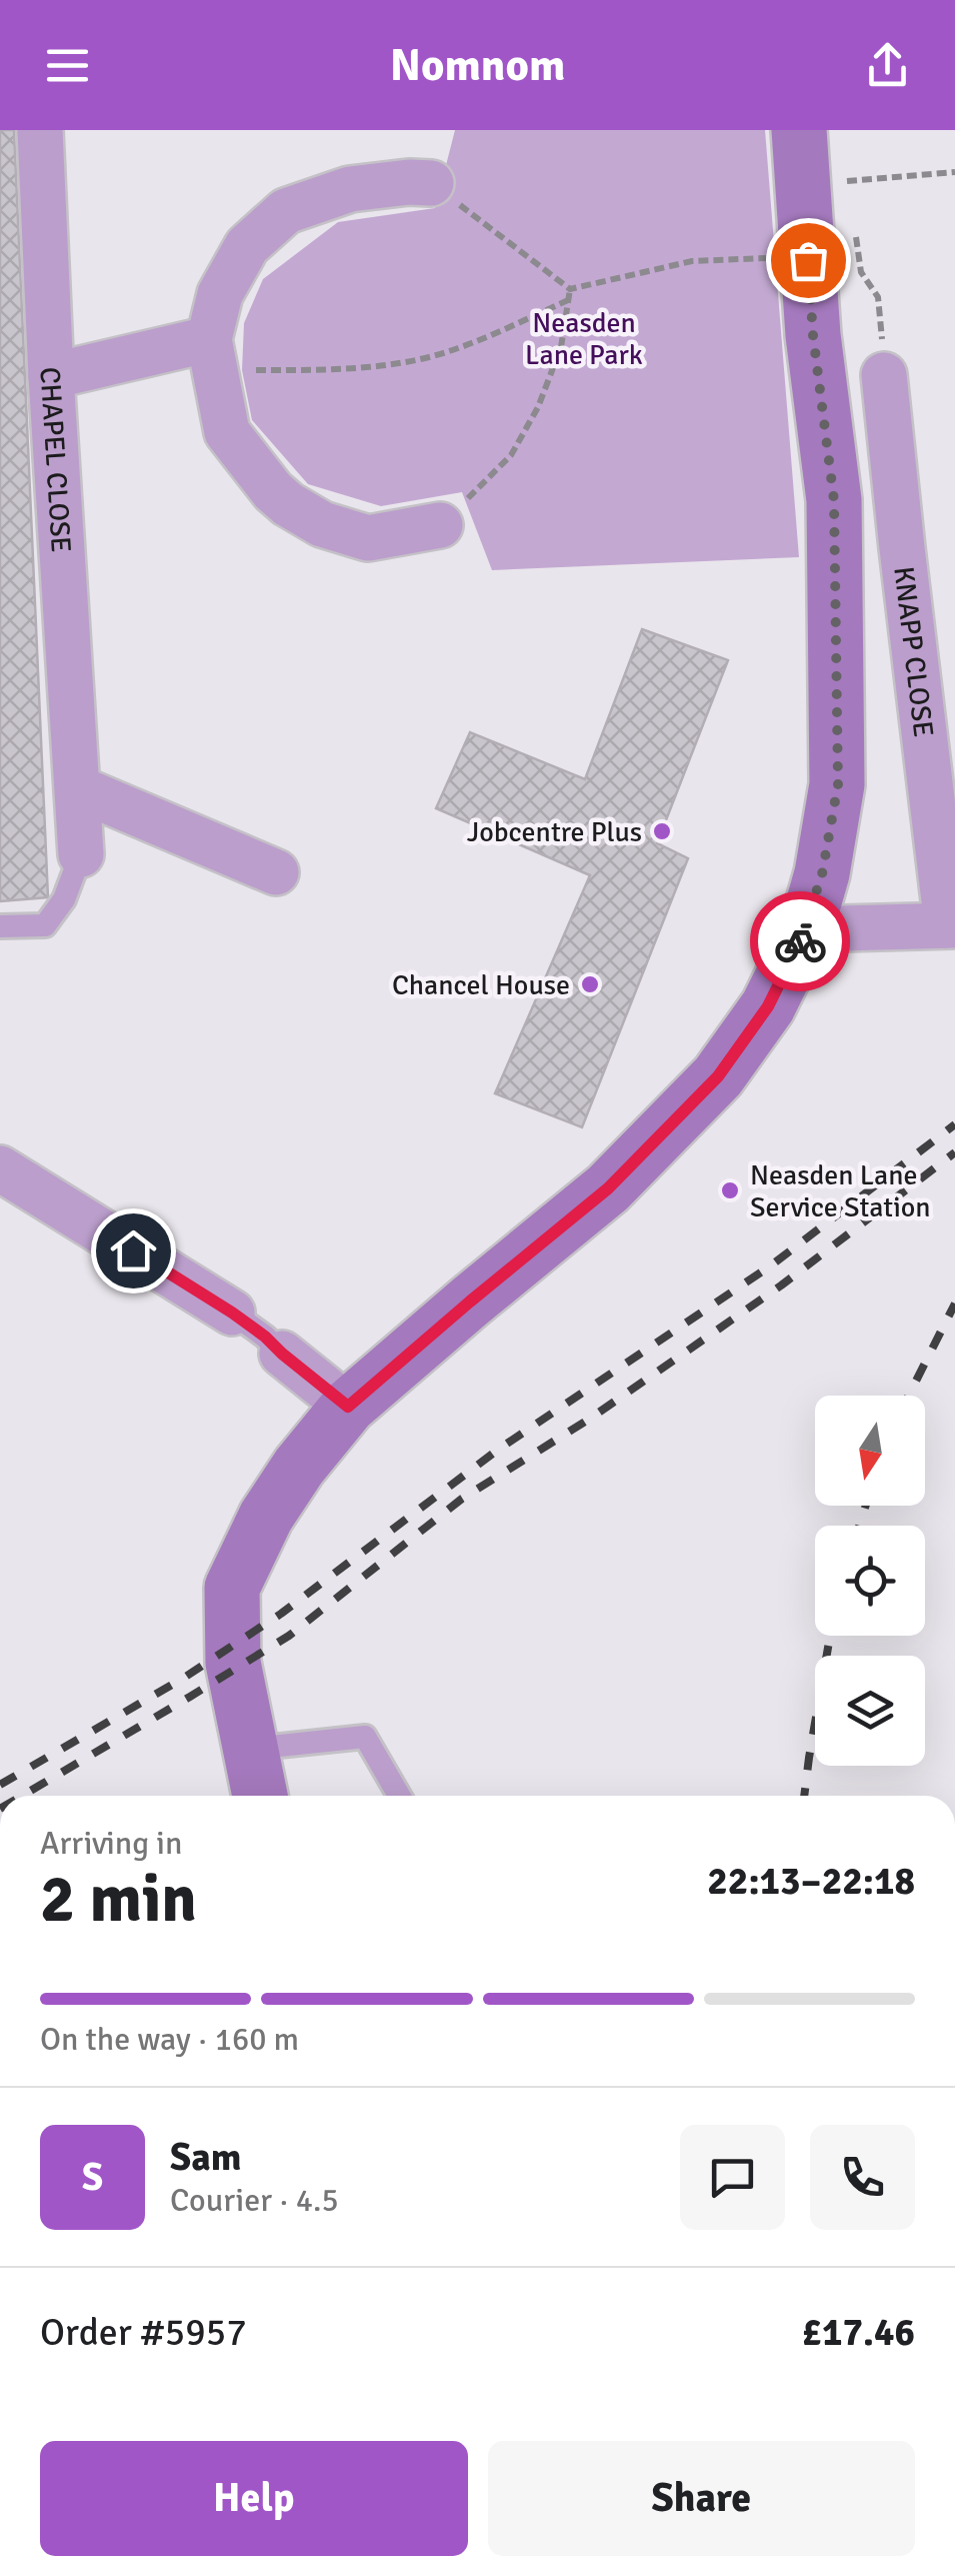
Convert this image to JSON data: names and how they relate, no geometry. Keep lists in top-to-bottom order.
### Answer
{
  "streets": {
    "street": ["CHAPEL CLOSE", "KNAPP CLOSE"]
  },
  "parks": ["Neasden Lane Park"],
  "places": ["Jobcentre Plus", "Chancel House", "Neasden Lane Service Station"],
  "north": "bottom",
  "page": {
    "header": "Nomnom",
    "heading": ["2 min", "Arriving in", "22:13–22:18"],
    "panel": [
      "Sam",
      "Courier · 4.5",
      "Order #5957",
      "£17.46"
    ],
    "bar": "On the way · 160 m",
    "round": "S",
    "buttons": ["Help", "Share"]
  }
}
